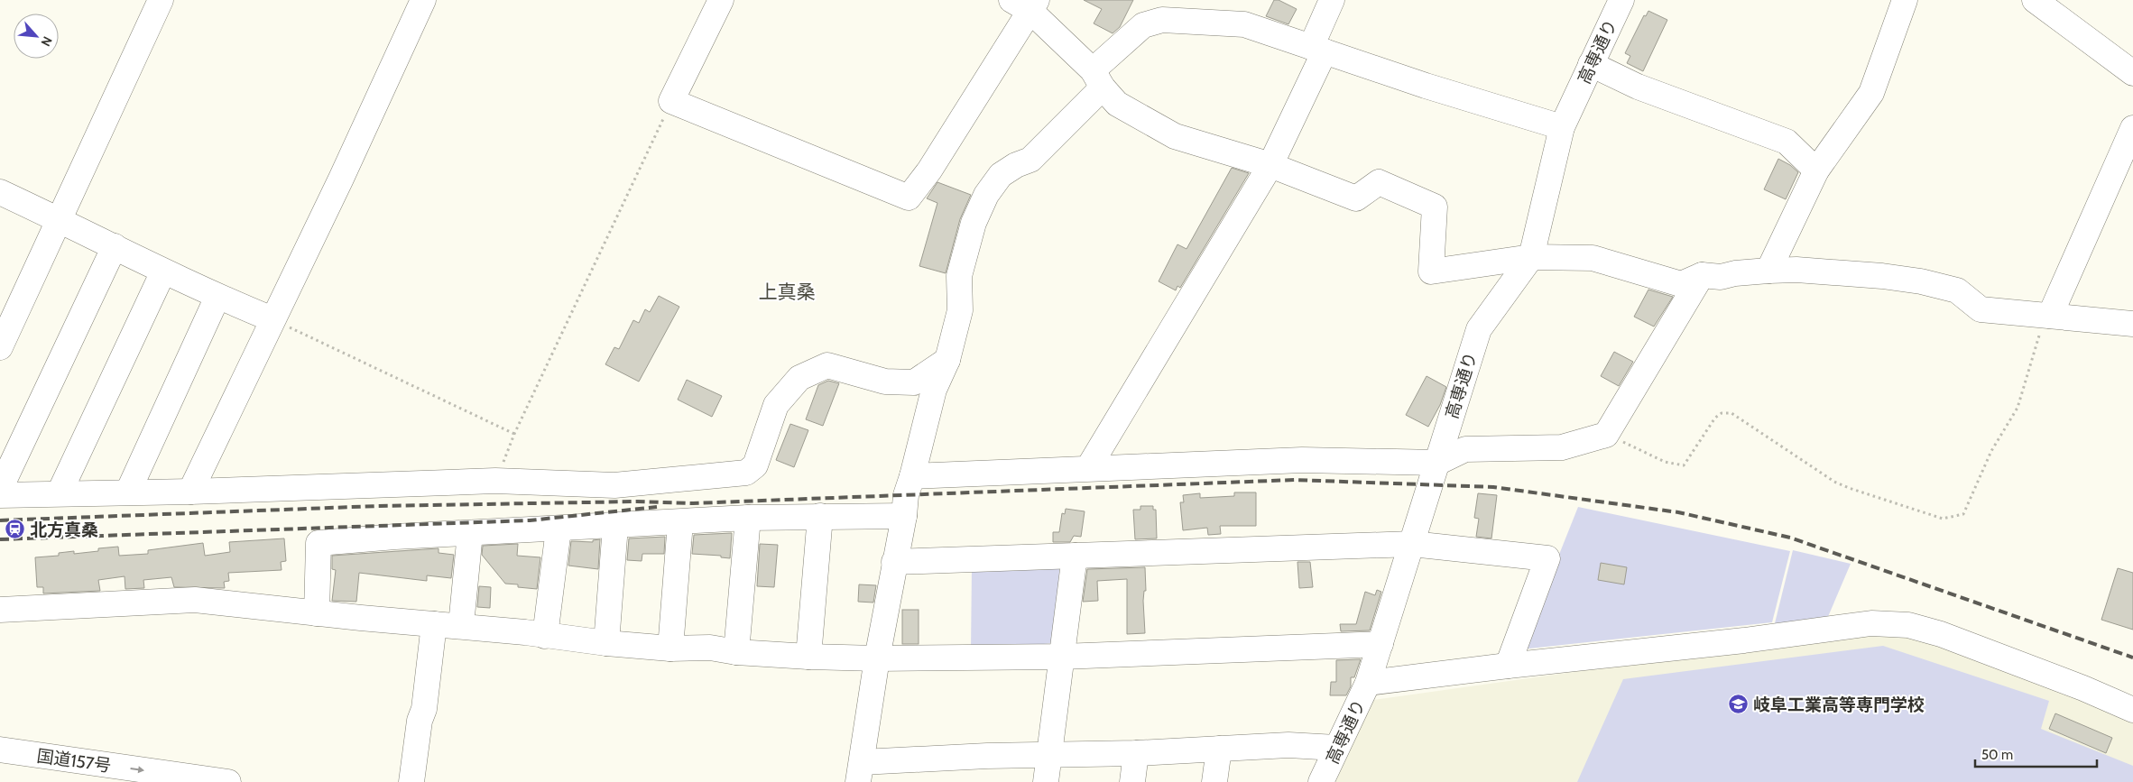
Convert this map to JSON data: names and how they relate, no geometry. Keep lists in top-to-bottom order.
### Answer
{
  "streets": {
    "main road": ["高専通り", "国道157号"]
  },
  "districts": ["上真桑"],
  "places": {
    "station": ["北方真桑"],
    "school or university": ["岐阜工業高等専門学校"]
  },
  "scale_bar": "50 m",
  "north": "bottom right"
}
